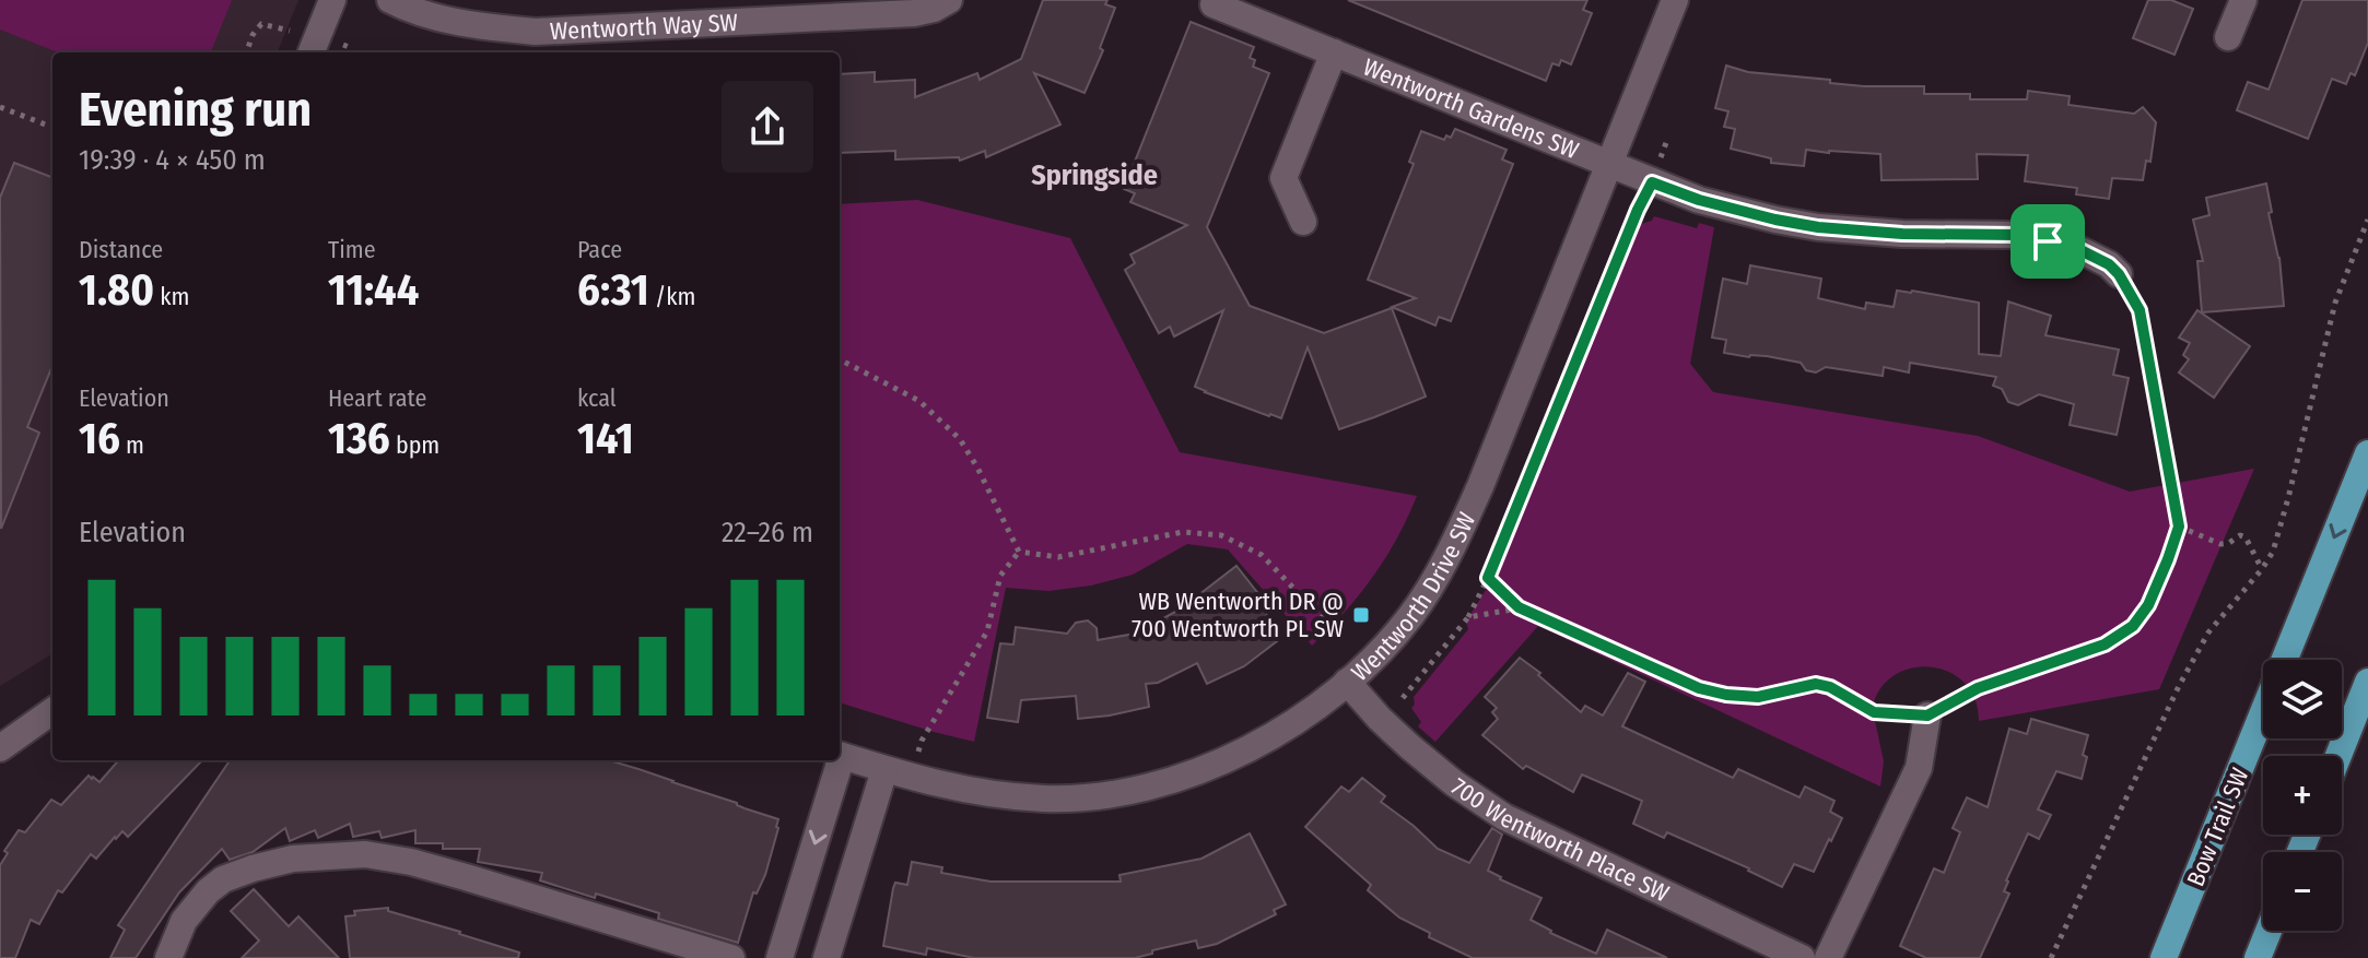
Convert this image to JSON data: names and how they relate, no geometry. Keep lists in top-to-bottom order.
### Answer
{
  "streets": {
    "main road": ["Bow Trail SW"],
    "street": [
      "Wentworth Way SW",
      "Wentworth Gardens SW",
      "Wentworth Drive SW",
      "700 Wentworth Place SW"
    ]
  },
  "crossings": [
    ["Wentworth Gardens SW", "Wentworth Drive SW"],
    ["Wentworth Drive SW", "700 Wentworth Place SW"]
  ],
  "one_way": ["Bow Trail SW"],
  "districts": ["Springside"],
  "places": {
    "transit": ["WB Wentworth DR @ 700 Wentworth PL SW"]
  },
  "page": {
    "heading": ["Evening run", "19:39 · 4 × 450 m"],
    "stats": [
      ["Distance", "1.80 km"],
      ["Time", "11:44"],
      ["Pace", "6:31 /km"],
      ["Elevation", "16 m"],
      ["Heart rate", "136 bpm"],
      ["kcal", "141"]
    ],
    "chart": ["Elevation", "22–26 m"],
    "map_buttons": ["+", "−"]
  }
}
